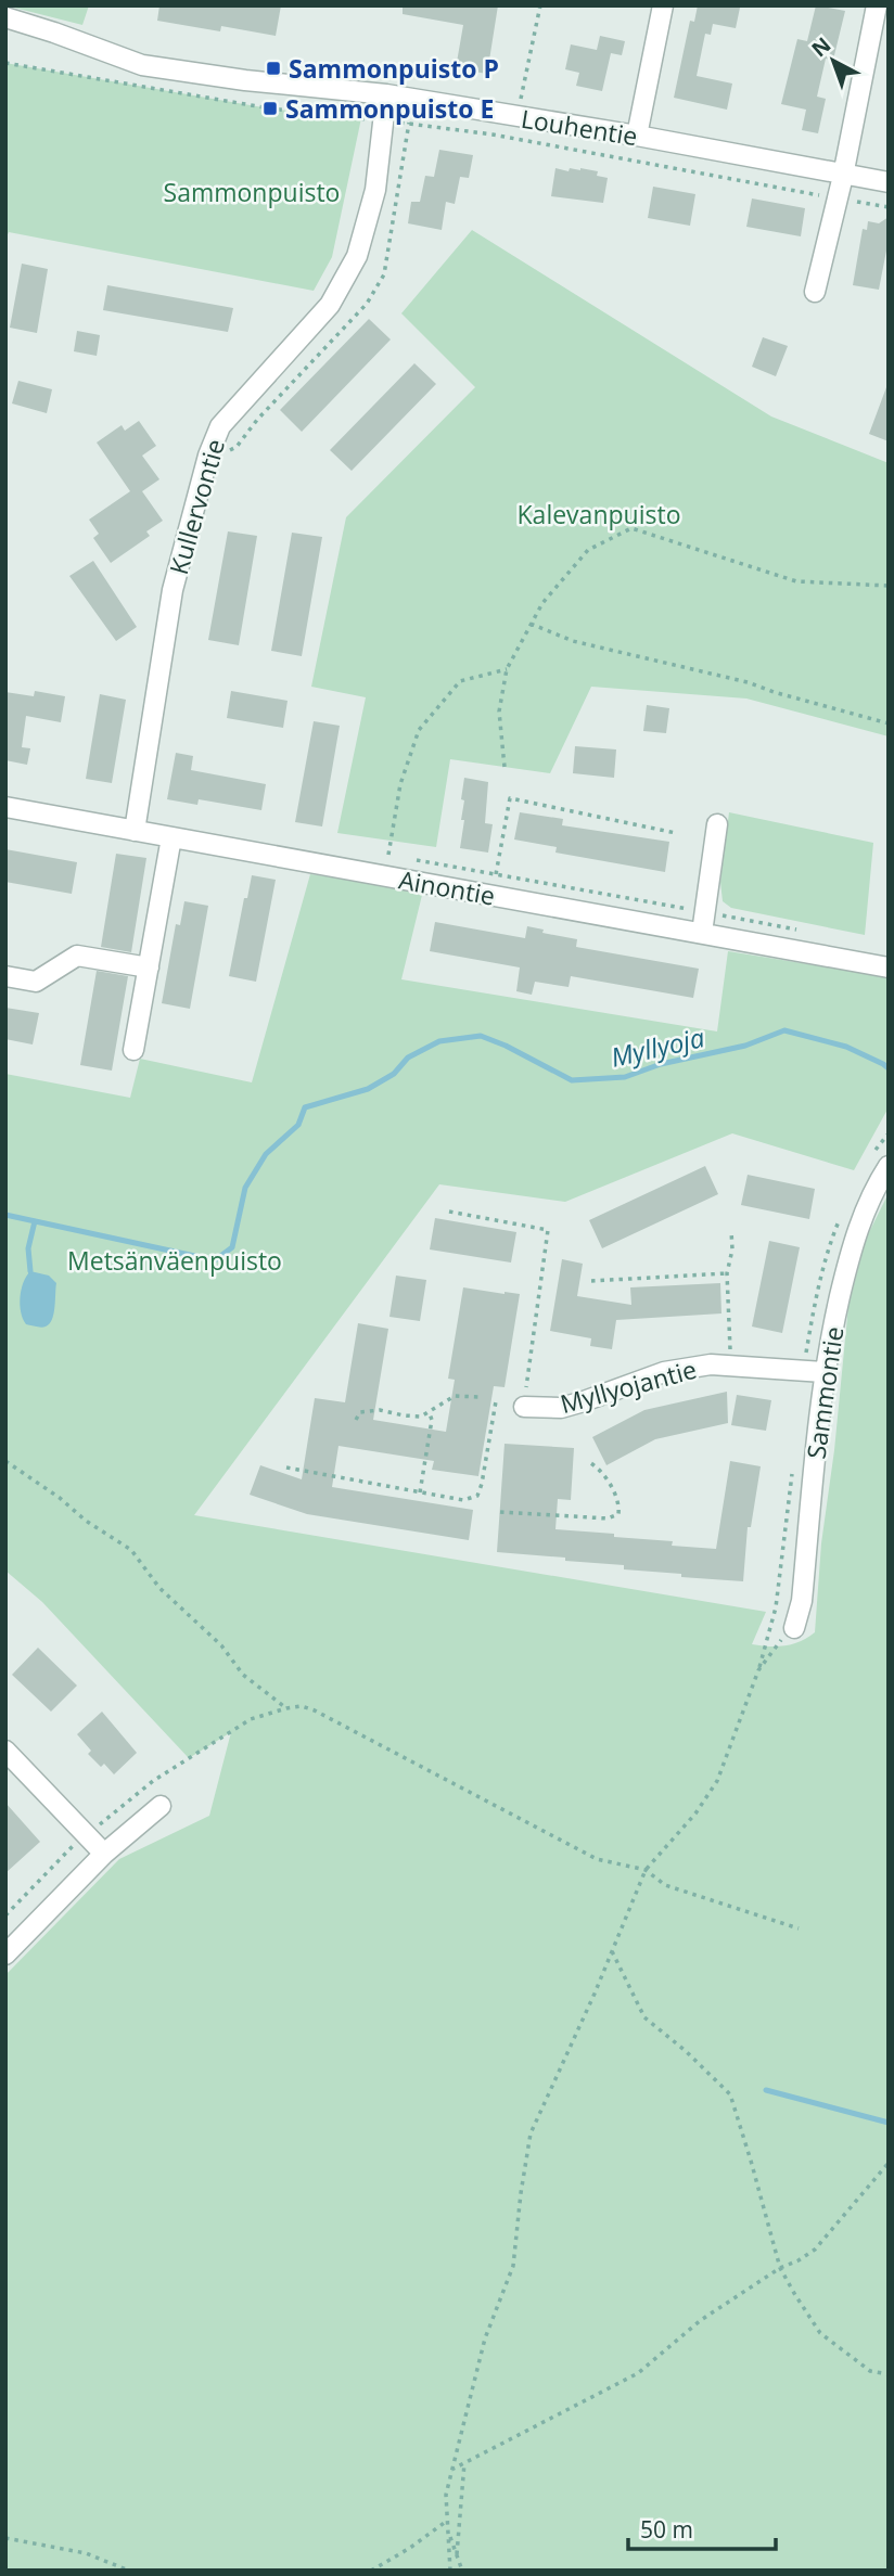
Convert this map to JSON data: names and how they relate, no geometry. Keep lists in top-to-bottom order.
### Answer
{
  "streets": {
    "street": [
      "Louhentie",
      "Kullervontie",
      "Ainontie",
      "Myllyojantie",
      "Sammontie"
    ]
  },
  "crossings": [
    ["Louhentie", "Kullervontie"],
    ["Kullervontie", "Ainontie"],
    ["Myllyojantie", "Sammontie"]
  ],
  "water": ["Myllyoja"],
  "parks": ["Sammonpuisto", "Kalevanpuisto", "Metsänväenpuisto"],
  "places": {
    "transit": ["Sammonpuisto P", "Sammonpuisto E"]
  },
  "scale_bar": "50 m",
  "north": "top left"
}
